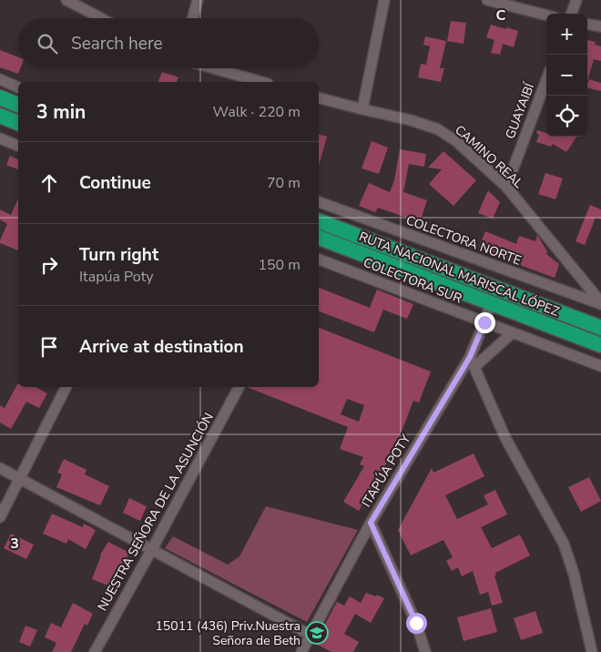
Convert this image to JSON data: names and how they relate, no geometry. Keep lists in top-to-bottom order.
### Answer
{
  "streets": {
    "highway": ["RUTA NACIONAL MARISCAL LÓPEZ"],
    "street": [
      "GUAYAIBÍ",
      "CAMINO REAL",
      "COLECTORA NORTE",
      "COLECTORA SUR",
      "ITAPÚA POTY",
      "NUESTRA SEÑORA DE LA ASUNCIÓN"
    ]
  },
  "crossings": [
    ["GUAYAIBÍ", "CAMINO REAL"],
    ["CAMINO REAL", "COLECTORA NORTE"],
    ["RUTA NACIONAL MARISCAL LÓPEZ", "ITAPÚA POTY"],
    ["COLECTORA SUR", "ITAPÚA POTY"]
  ],
  "places": {
    "school or university": ["15011 (436) Priv.Nuestra Señora de Beth"]
  },
  "page": {
    "map_buttons": ["+", "−"],
    "search": "Search here",
    "heading": ["3 min", "Walk · 220 m"],
    "list": [
      ["Continue", "70 m"],
      ["Turn right", "Itapúa Poty", "150 m"],
      "Arrive at destination"
    ]
  },
  "grid": {
    "columns": ["C"],
    "rows": ["3"]
  }
}
